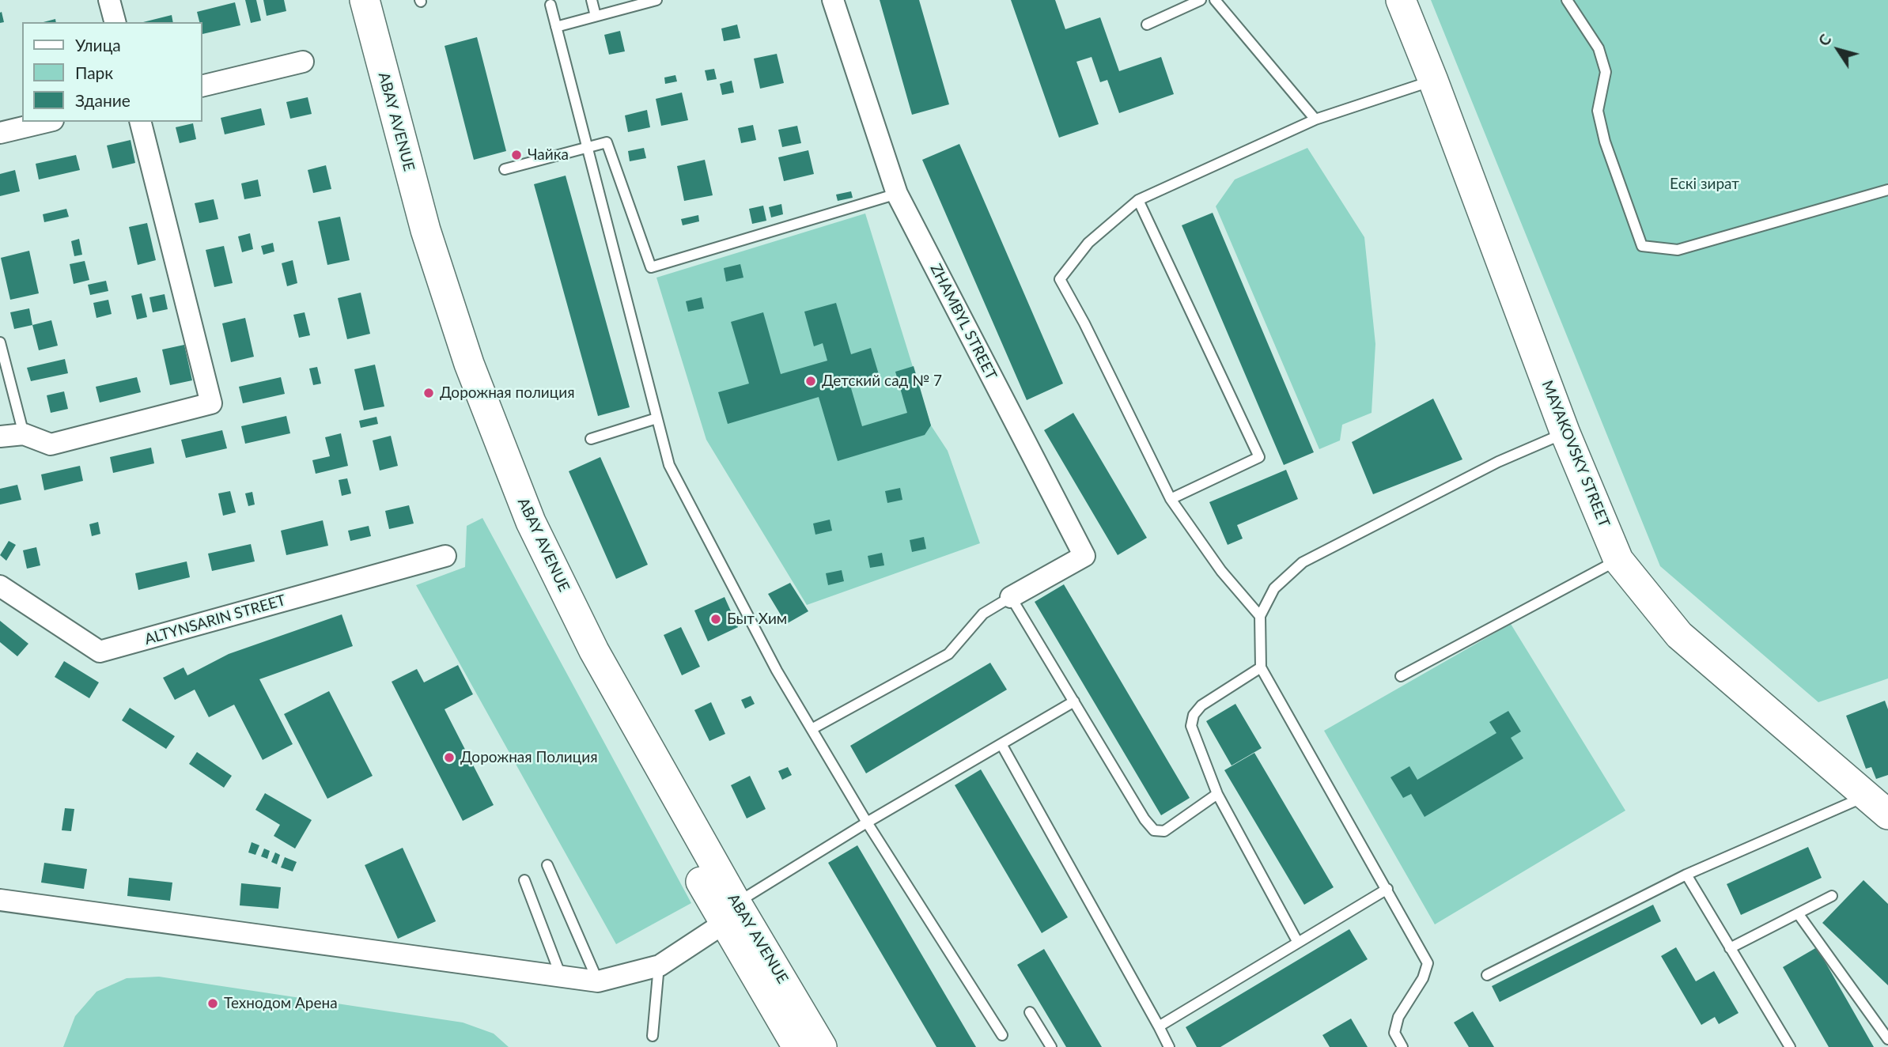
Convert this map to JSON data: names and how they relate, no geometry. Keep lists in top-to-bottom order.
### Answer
{
  "streets": {
    "main road": ["ABAY AVENUE", "MAYAKOVSKY STREET"],
    "street": ["ZHAMBYL STREET", "ALTYNSARIN STREET"]
  },
  "parks": ["Ескі зират"],
  "places": [
    "Чайка",
    "Детский сад № 7",
    "Дорожная полиция",
    "Быт Хим",
    "Дорожная Полиция",
    "Технодом Арена"
  ],
  "legend": ["Улица", "Парк", "Здание"],
  "north": "top left"
}
